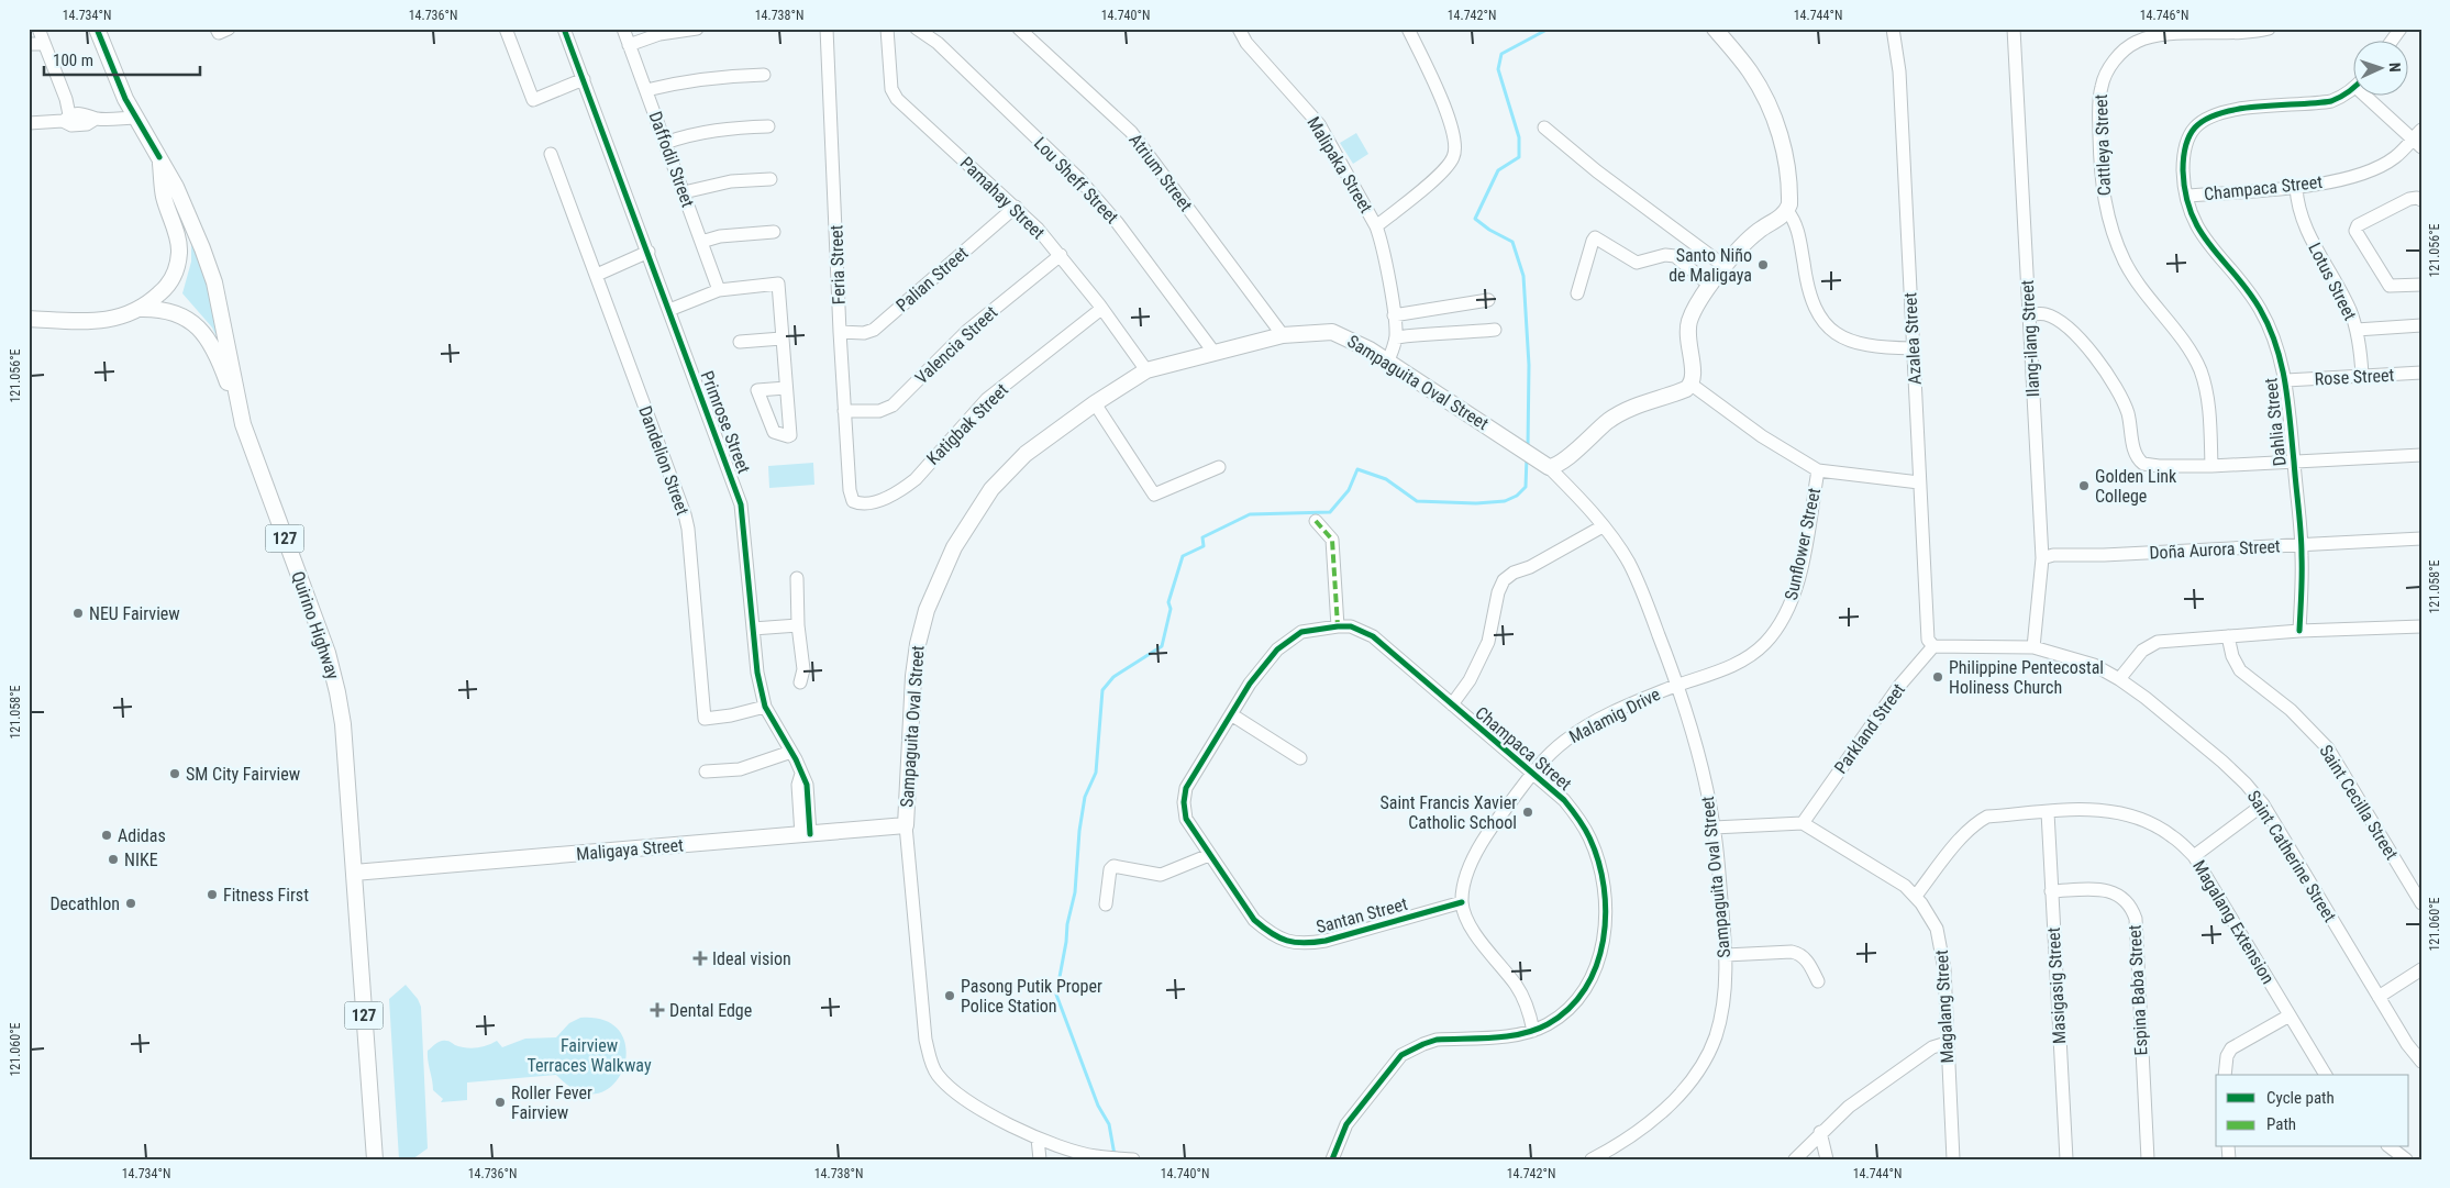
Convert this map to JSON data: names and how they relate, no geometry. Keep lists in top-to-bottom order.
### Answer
{
  "streets": {
    "main road": [
      "Sampaguita Oval Street",
      "127",
      "Quirino Highway",
      "Maligaya Street"
    ],
    "street": [
      "Cattleya Street",
      "Daffodil Street",
      "Malipaka Street",
      "Atrium Street",
      "Lou Sheff Street",
      "Champaca Street",
      "Pamahay Street",
      "Feria Street",
      "Palian Street",
      "Lotus Street",
      "Azalea Street",
      "Ilang-ilang Street",
      "Valencia Street",
      "Rose Street",
      "Primrose Street",
      "Dahlia Street",
      "Katigbak Street",
      "Dandelion Street",
      "Sunflower Street",
      "Doña Aurora Street",
      "Malamig Drive",
      "Parkland Street",
      "Saint Cecilla Street",
      "Saint Catherine Street",
      "Santan Street",
      "Magalang Extension",
      "Masigasig Street",
      "Espina Baba Street",
      "Magalang Street"
    ]
  },
  "crossings": [
    ["Malipaka Street", "Sampaguita Oval Street"],
    ["Atrium Street", "Sampaguita Oval Street"],
    ["Lou Sheff Street", "Sampaguita Oval Street"],
    ["Champaca Street", "Lotus Street"],
    ["Champaca Street", "Dahlia Street"],
    ["Champaca Street", "Malamig Drive"],
    ["Champaca Street", "Santan Street"],
    ["Pamahay Street", "Palian Street"],
    ["Pamahay Street", "Valencia Street"],
    ["Pamahay Street", "Sampaguita Oval Street"],
    ["Pamahay Street", "Katigbak Street"],
    ["Feria Street", "Palian Street"],
    ["Feria Street", "Valencia Street"],
    ["Feria Street", "Katigbak Street"],
    ["Lotus Street", "Rose Street"],
    ["Azalea Street", "Parkland Street"],
    ["Ilang-ilang Street", "Doña Aurora Street"],
    ["Ilang-ilang Street", "Saint Catherine Street"],
    ["Rose Street", "Dahlia Street"],
    ["Sampaguita Oval Street", "Sunflower Street"],
    ["Sampaguita Oval Street", "Malamig Drive"],
    ["Sampaguita Oval Street", "Maligaya Street"],
    ["Primrose Street", "Dandelion Street"],
    ["Primrose Street", "Maligaya Street"],
    ["Dahlia Street", "Doña Aurora Street"],
    ["Sunflower Street", "Malamig Drive"],
    ["Quirino Highway", "Maligaya Street"],
    ["Malamig Drive", "Santan Street"],
    ["Parkland Street", "Magalang Street"],
    ["Magalang Extension", "Masigasig Street"],
    ["Magalang Extension", "Magalang Street"],
    ["Masigasig Street", "Espina Baba Street"]
  ],
  "parks": ["Fairview Terraces Walkway"],
  "places": {
    "other": [
      "Santo Niño de Maligaya",
      "Golden Link College",
      "NEU Fairview",
      "Philippine Pentecostal Holiness Church",
      "SM City Fairview",
      "Saint Francis Xavier Catholic School",
      "Adidas",
      "NIKE",
      "Fitness First",
      "Decathlon",
      "Pasong Putik Proper Police Station",
      "Roller Fever Fairview"
    ],
    "health": ["Ideal vision", "Dental Edge"]
  },
  "legend": ["Cycle path", "Path"],
  "scale_bar": "100 m",
  "north": "right",
  "coordinates": [
    "14.734°N",
    "14.736°N",
    "14.738°N",
    "14.740°N",
    "14.742°N",
    "14.744°N",
    "14.746°N",
    "121.056°E",
    "121.058°E",
    "121.060°E"
  ]
}
